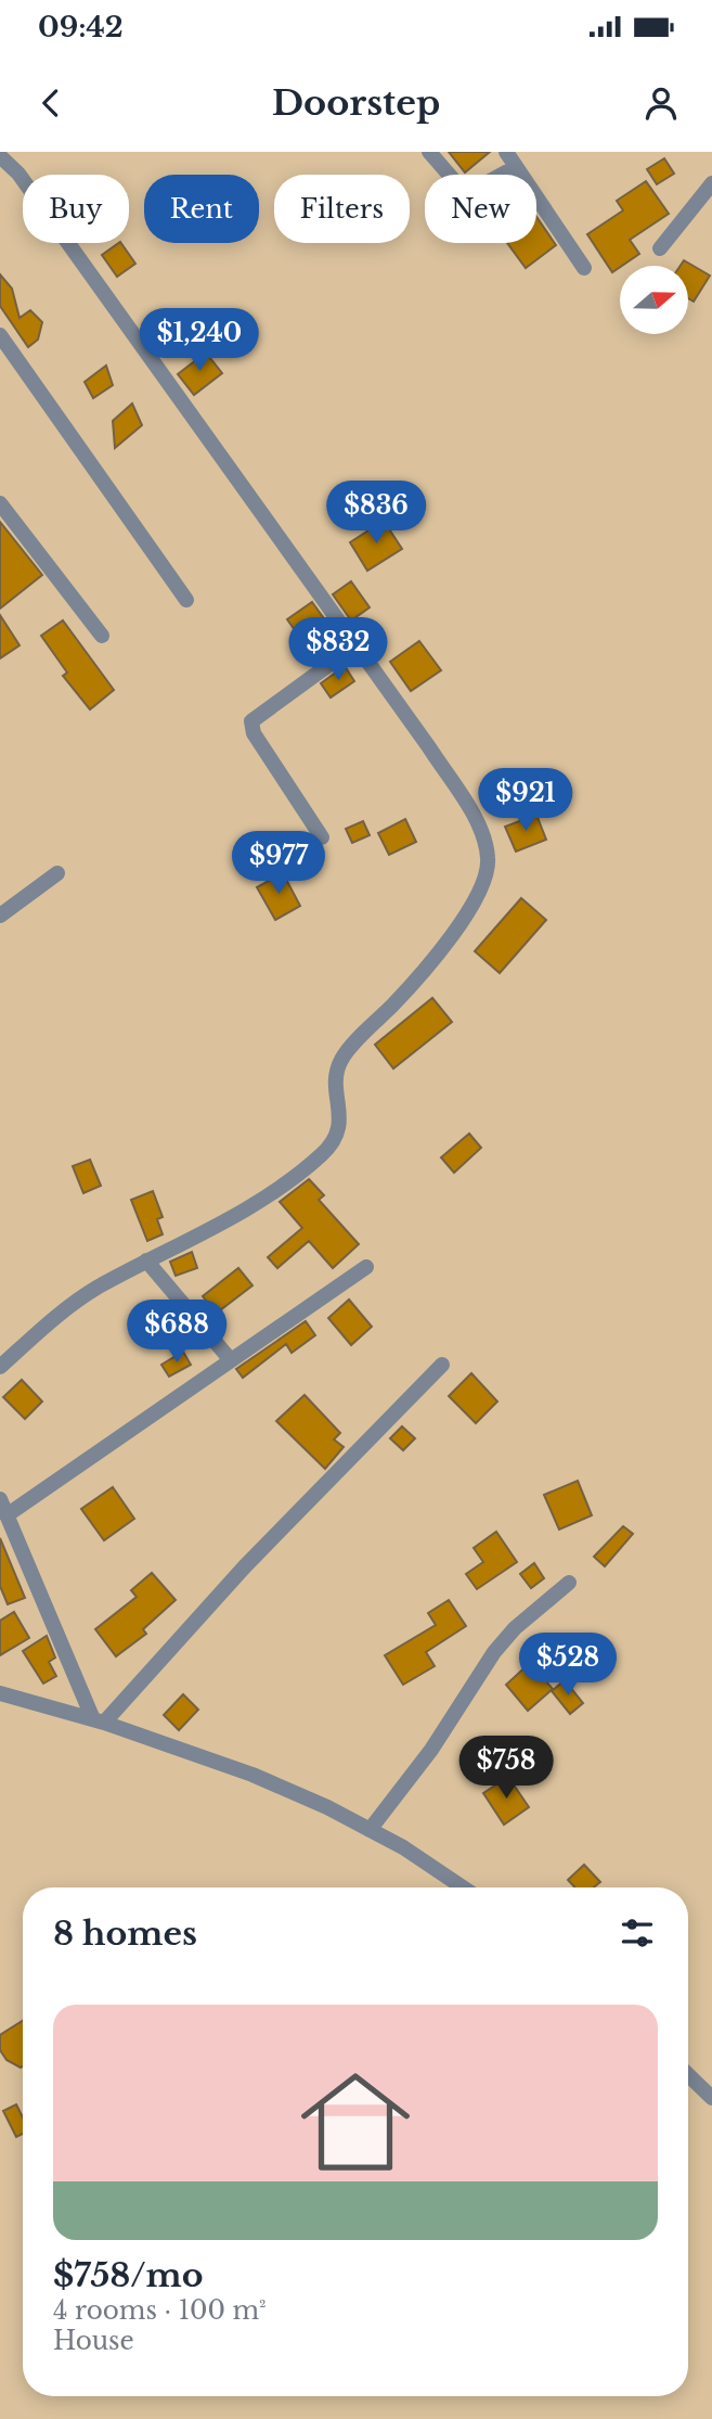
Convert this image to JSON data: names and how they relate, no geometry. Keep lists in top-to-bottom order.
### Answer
{
  "north": "right",
  "page": {
    "status": "09:42",
    "header": "Doorstep",
    "chip": [
      "Buy",
      "Rent",
      "Filters",
      "New"
    ],
    "price": [
      "$1,240",
      "$836",
      "$832",
      "$921",
      "$977",
      "$688",
      "$528",
      "$758"
    ],
    "heading": "8 homes",
    "list": [
      {
        "name": "$758/mo",
        "note": "4 rooms · 100 m² · House"
      }
    ]
  }
}
